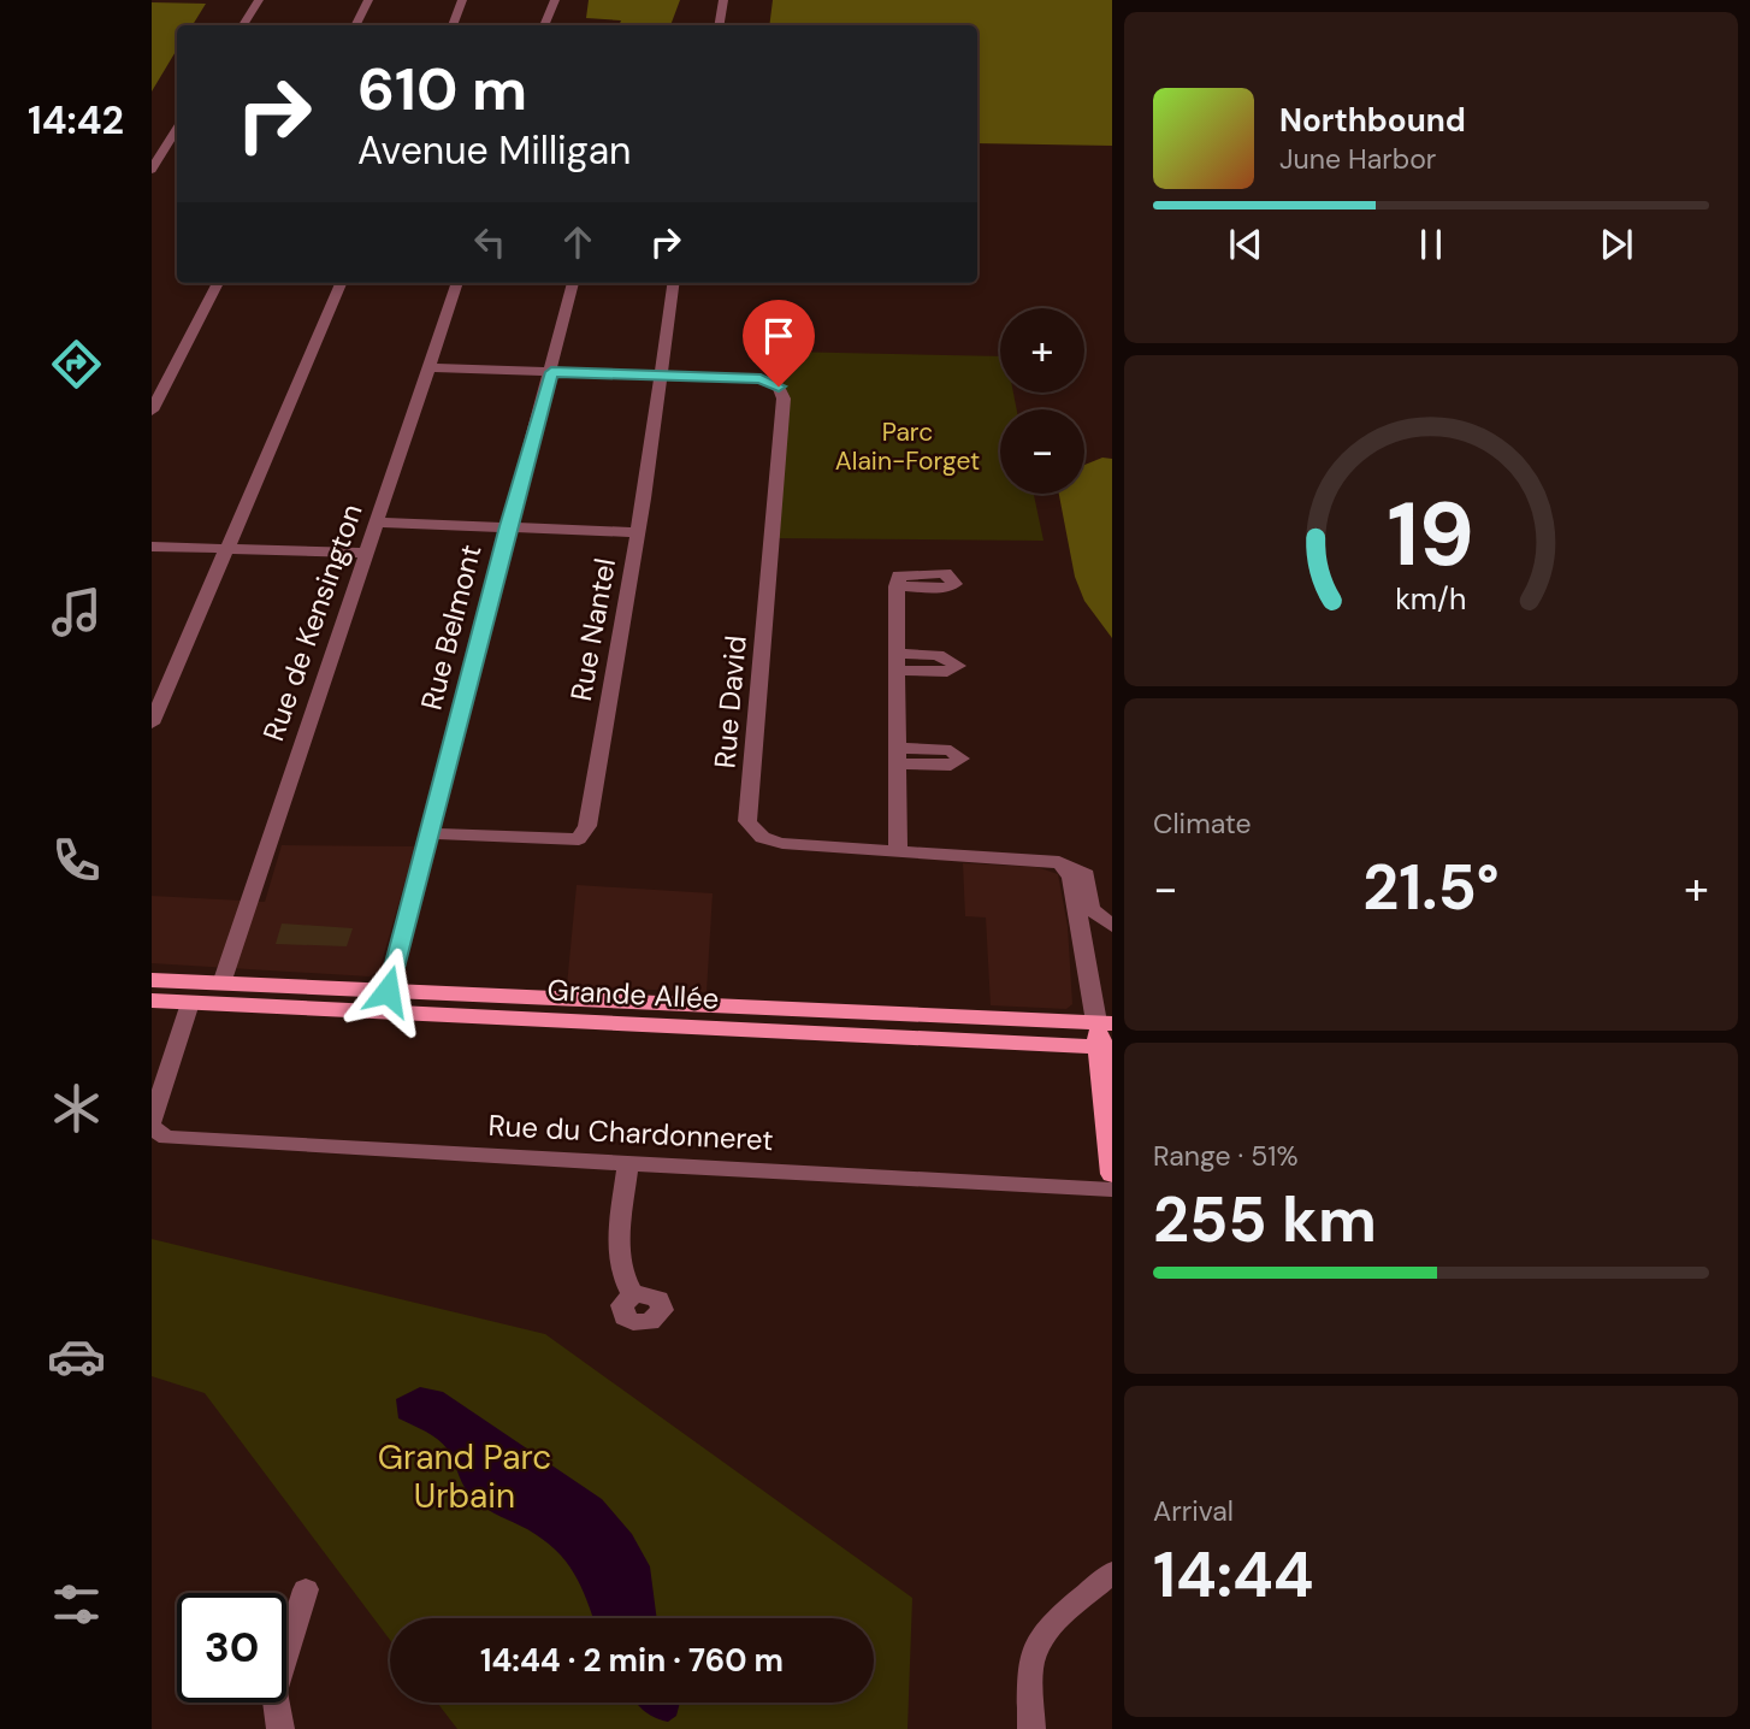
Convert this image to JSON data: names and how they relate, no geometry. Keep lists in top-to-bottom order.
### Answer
{
  "streets": {
    "main road": ["Grande Allée"],
    "street": [
      "Rue de Kensington",
      "Rue Belmont",
      "Rue Nantel",
      "Rue David",
      "Rue du Chardonneret"
    ]
  },
  "crossings": [
    ["Rue de Kensington", "Grande Allée"],
    ["Rue Belmont", "Rue Nantel"],
    ["Rue Belmont", "Grande Allée"],
    ["Rue Nantel", "Rue David"],
    ["Grande Allée", "Rue du Chardonneret"]
  ],
  "parks": ["Parc Alain-Forget", "Grand Parc Urbain"],
  "page": {
    "tabs": "14:42",
    "turn": ["610 m", "Avenue Milligan"],
    "song": ["Northbound", "June Harbor"],
    "map_buttons": ["+", "−"],
    "tile": [
      "Climate",
      ["Range · 51%", "255 km"],
      ["Arrival", "14:44"]
    ],
    "heat": ["−", "21.5°", "+"],
    "limit": "30",
    "trip": "14:44 · 2 min · 760 m",
    "gauge": ["19", "km/h"]
  }
}
